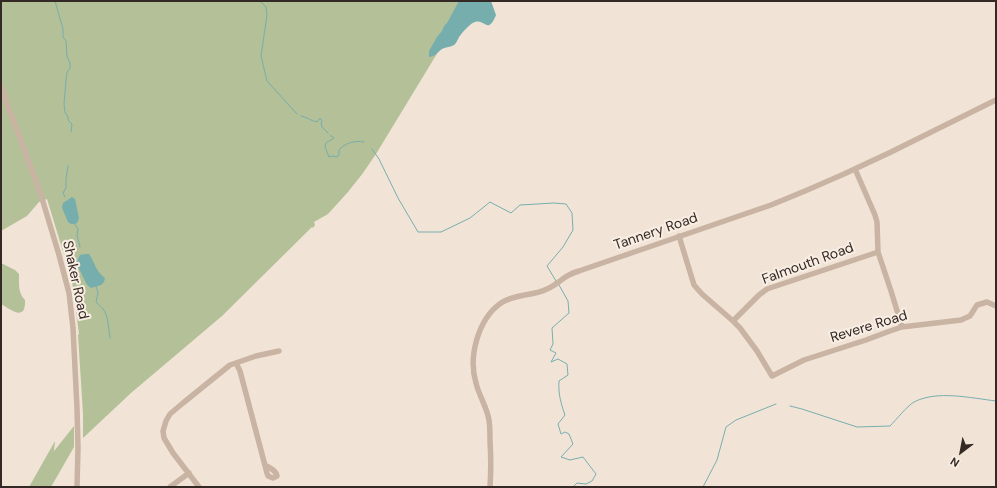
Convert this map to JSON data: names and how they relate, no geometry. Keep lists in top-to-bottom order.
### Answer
{
  "streets": {
    "street": [
      "Tannery Road",
      "Falmouth Road",
      "Shaker Road",
      "Revere Road"
    ]
  },
  "crossings": [
    ["Falmouth Road", "Revere Road"]
  ],
  "north": "bottom left"
}
